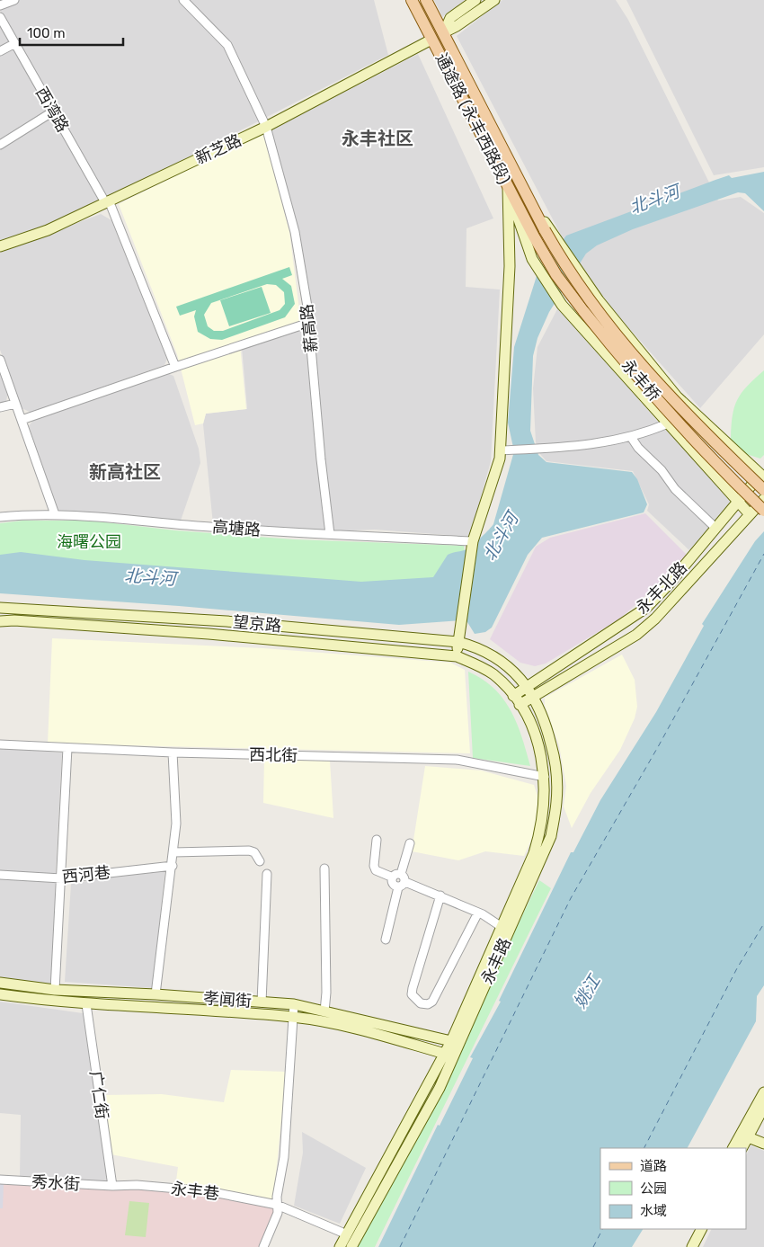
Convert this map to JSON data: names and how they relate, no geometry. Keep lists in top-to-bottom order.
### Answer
{
  "streets": {
    "main road": [
      "通途路 (永丰西路段)",
      "新芝路",
      "永丰桥",
      "永丰北路",
      "望京路",
      "永丰路",
      "孝闻街"
    ],
    "street": [
      "西湾路",
      "薪高路",
      "高塘路",
      "西北街",
      "西河巷",
      "广仁街",
      "秀水街",
      "永丰巷"
    ]
  },
  "crossings": [
    ["西湾路", "新芝路"],
    ["通途路 (永丰西路段)", "新芝路"],
    ["通途路 (永丰西路段)", "永丰桥"],
    ["新芝路", "薪高路"],
    ["薪高路", "高塘路"],
    ["永丰北路", "永丰路"],
    ["望京路", "永丰路"],
    ["西北街", "永丰路"],
    ["永丰路", "孝闻街"],
    ["永丰路", "永丰巷"],
    ["孝闻街", "广仁街"],
    ["广仁街", "秀水街"],
    ["广仁街", "永丰巷"],
    ["秀水街", "永丰巷"]
  ],
  "districts": ["永丰社区", "新高社区"],
  "water": ["北斗河", "姚江"],
  "parks": ["海曙公园"],
  "legend": ["道路", "公园", "水域"],
  "scale_bar": "100 m"
}
